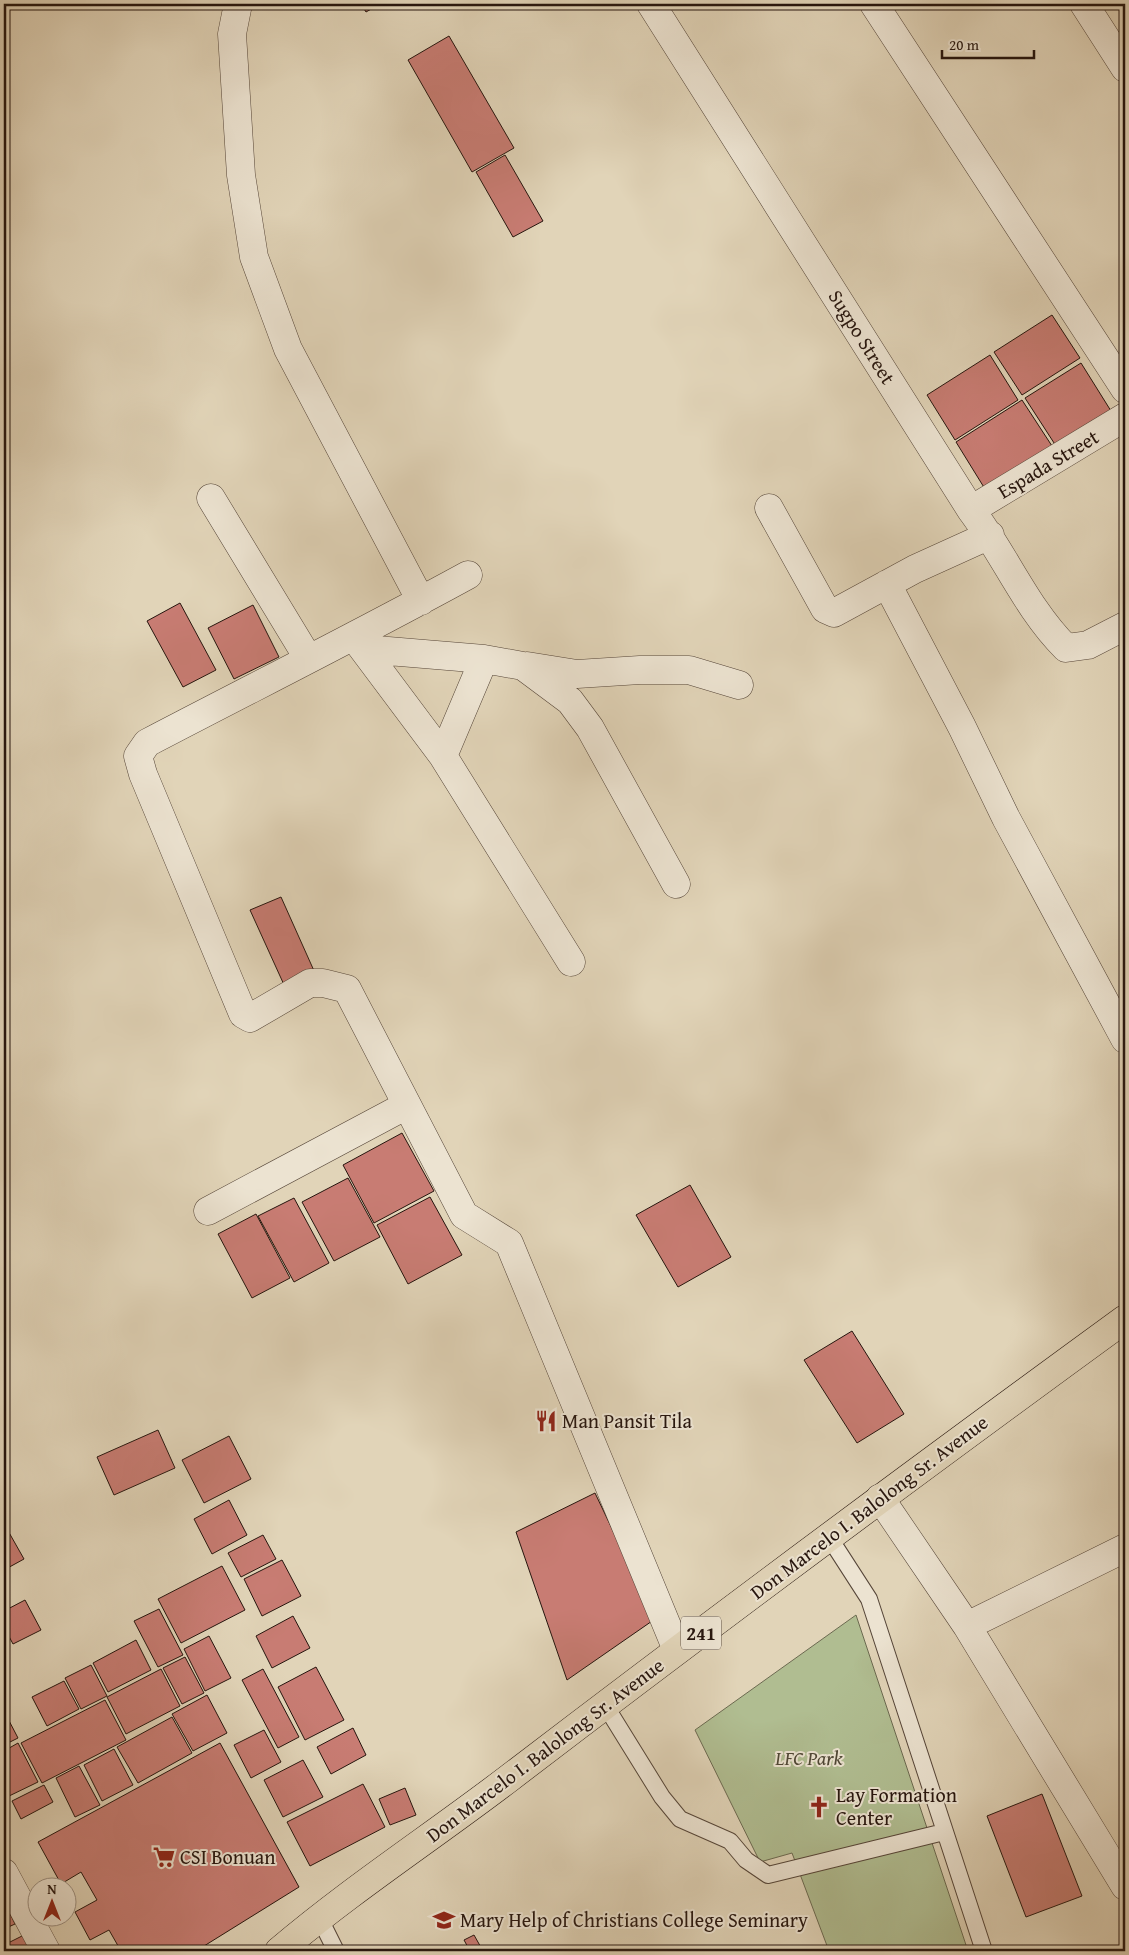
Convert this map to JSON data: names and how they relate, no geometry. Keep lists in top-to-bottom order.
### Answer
{
  "streets": {
    "main road": ["Don Marcelo I. Balolong Sr. Avenue", "241"],
    "street": ["Sugpo Street", "Espada Street"]
  },
  "crossings": [
    ["Sugpo Street", "Espada Street"]
  ],
  "parks": ["LFC Park"],
  "places": {
    "restaurant": ["Man Pansit Tila"],
    "church": ["Lay Formation Center"],
    "supermarket": ["CSI Bonuan"],
    "school or university": ["Mary Help of Christians College Seminary"]
  },
  "scale_bar": "20 m",
  "north": "top"
}
